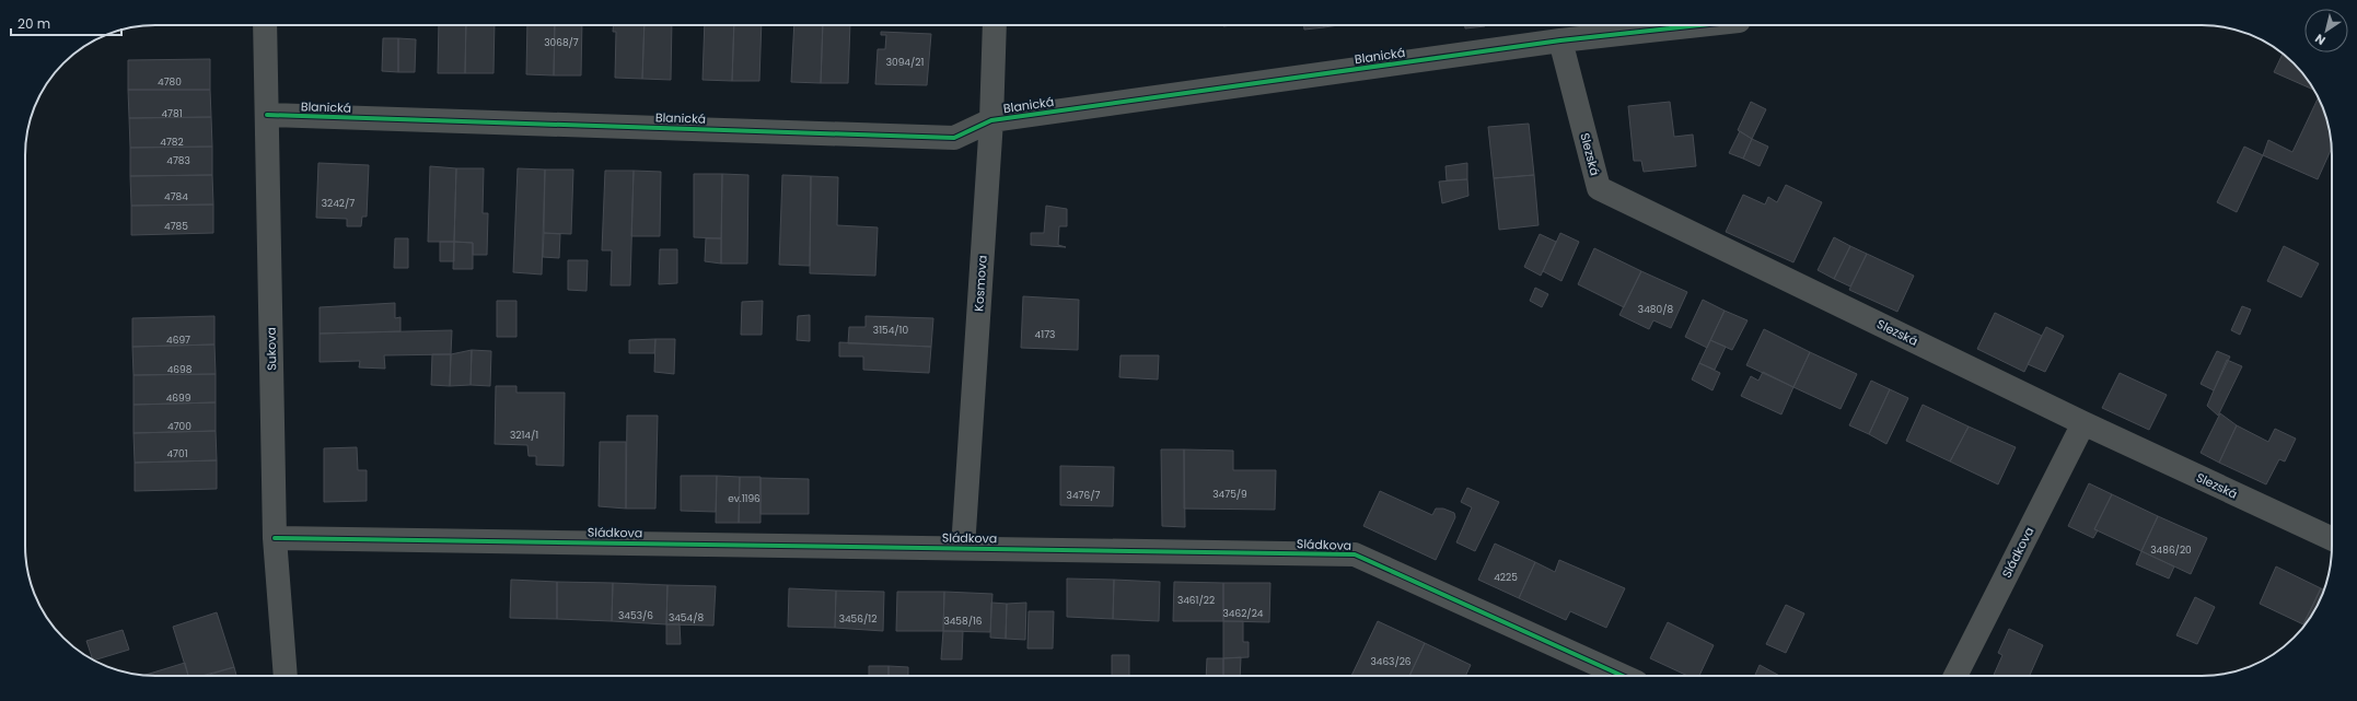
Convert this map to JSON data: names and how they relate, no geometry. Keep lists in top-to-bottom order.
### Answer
{
  "streets": {
    "street": [
      "Blanická",
      "Slezská",
      "Kosmova",
      "Sukova",
      "Sládkova"
    ]
  },
  "crossings": [
    ["Blanická", "Slezská"],
    ["Blanická", "Kosmova"],
    ["Blanická", "Sukova"],
    ["Slezská", "Sládkova"],
    ["Kosmova", "Sládkova"],
    ["Sukova", "Sládkova"]
  ],
  "house_numbers": [
    "3068/7",
    "3094/21",
    "4780",
    "4781",
    "4782",
    "4783",
    "4784",
    "3242/7",
    "4785",
    "3480/8",
    "3154/10",
    "4173",
    "4697",
    "4698",
    "4699",
    "4700",
    "3214/1",
    "4701",
    "3475/9",
    "3476/7",
    "ev.1196",
    "3486/20",
    "4225",
    "3461/22",
    "3462/24",
    "3453/6",
    "3454/8",
    "3456/12",
    "3458/16",
    "3463/26"
  ],
  "scale_bar": "20 m",
  "north": "bottom left"
}
